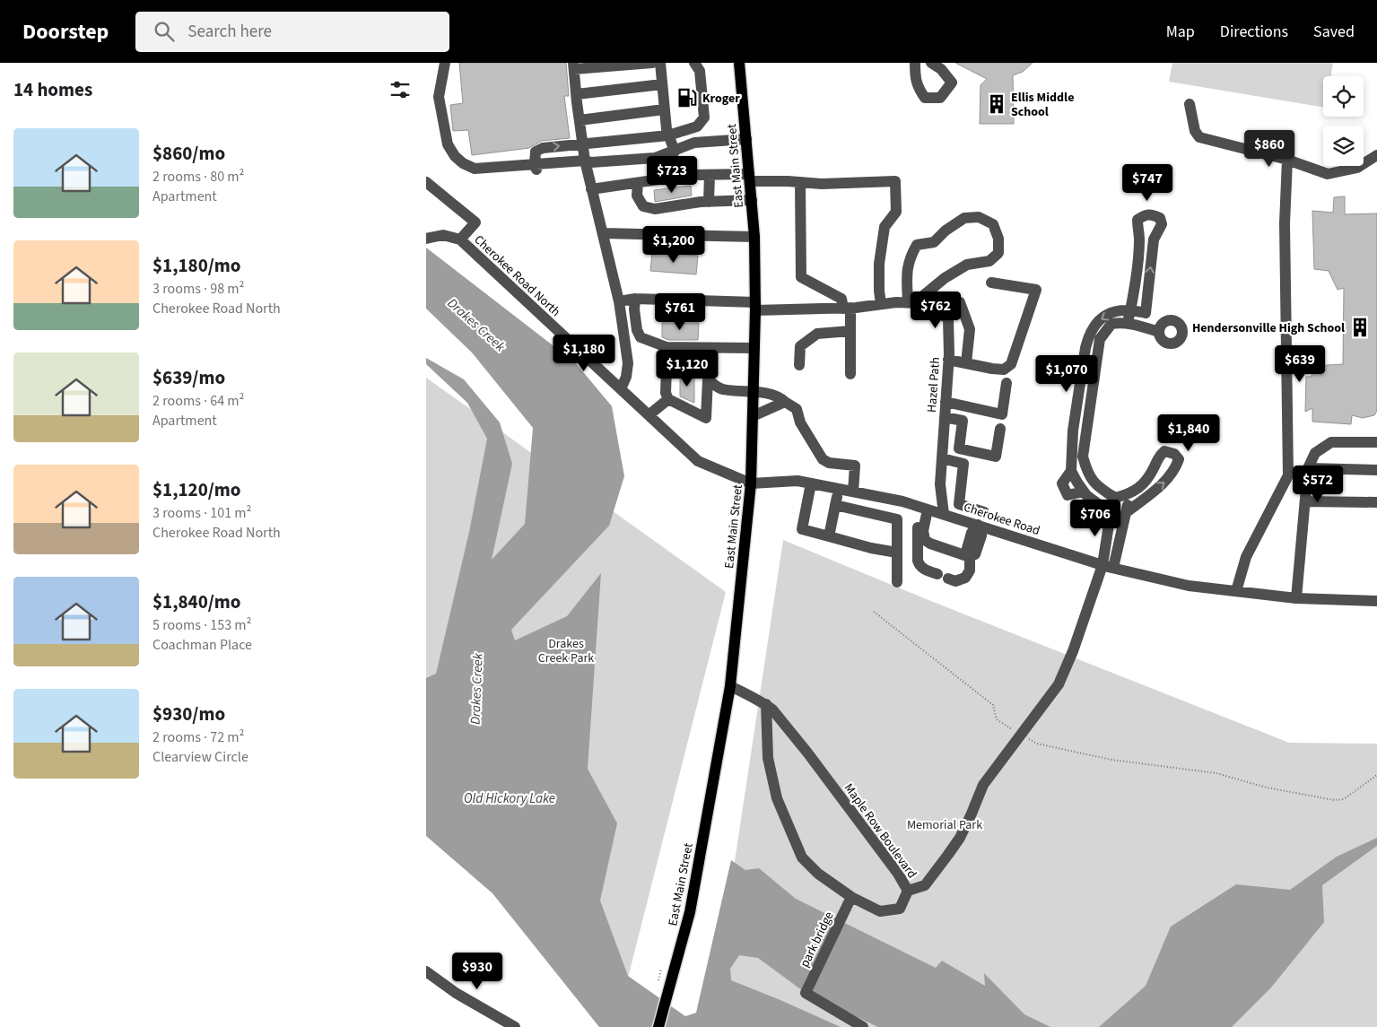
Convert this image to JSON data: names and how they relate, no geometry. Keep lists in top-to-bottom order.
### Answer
{
  "streets": {
    "main road": ["East Main Street"],
    "street": [
      "Cherokee Road North",
      "Hazel Path",
      "Cherokee Road",
      "Maple Row Boulevard",
      "park bridge"
    ]
  },
  "crossings": [
    ["East Main Street", "Cherokee Road North"],
    ["East Main Street", "Hazel Path"],
    ["East Main Street", "Cherokee Road"],
    ["East Main Street", "Maple Row Boulevard"],
    ["Cherokee Road North", "Cherokee Road"],
    ["Hazel Path", "Cherokee Road"],
    ["Maple Row Boulevard", "park bridge"]
  ],
  "water": ["Drakes Creek", "Old Hickory Lake"],
  "parks": ["Drakes Creek Park", "Memorial Park"],
  "places": {
    "fuel station": ["Kroger"],
    "building": ["Ellis Middle School", "Hendersonville High School"]
  },
  "page": {
    "header": "Doorstep",
    "search": "Search here",
    "nav": ["Map", "Directions", "Saved"],
    "heading": "14 homes",
    "list": [
      {
        "name": "$860/mo",
        "note": "2 rooms · 80 m² · Apartment"
      },
      {
        "name": "$1,180/mo",
        "note": "3 rooms · 98 m² · Cherokee Road North"
      },
      {
        "name": "$639/mo",
        "note": "2 rooms · 64 m² · Apartment"
      },
      {
        "name": "$1,120/mo",
        "note": "3 rooms · 101 m² · Cherokee Road North"
      },
      {
        "name": "$1,840/mo",
        "note": "5 rooms · 153 m² · Coachman Place"
      },
      {
        "name": "$930/mo",
        "note": "2 rooms · 72 m² · Clearview Circle"
      }
    ],
    "price": [
      "$860",
      "$723",
      "$747",
      "$1,200",
      "$762",
      "$761",
      "$1,180",
      "$639",
      "$1,120",
      "$1,070",
      "$1,840",
      "$572",
      "$706",
      "$930"
    ]
  }
}
